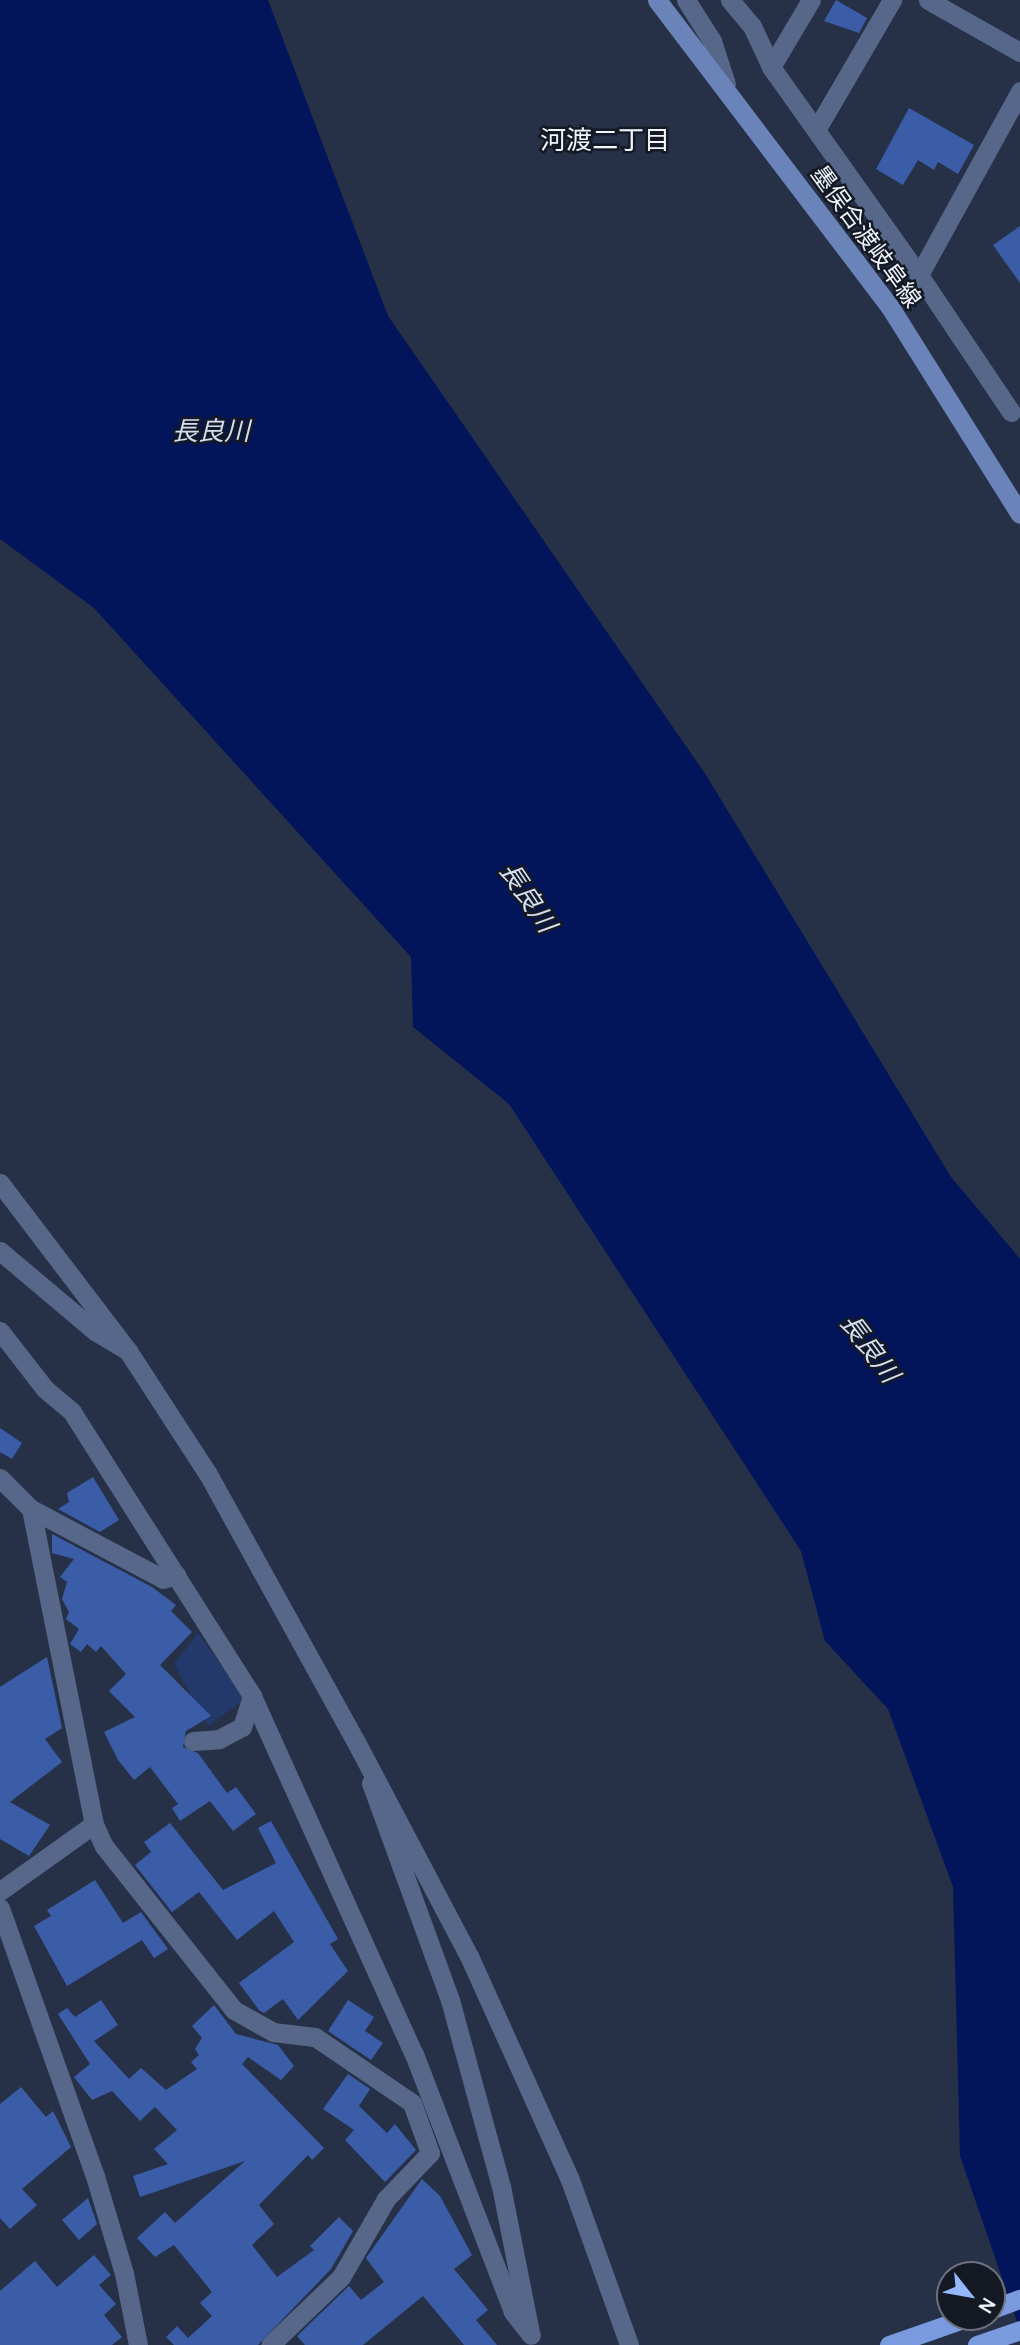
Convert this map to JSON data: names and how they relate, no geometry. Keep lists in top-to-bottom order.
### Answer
{
  "streets": {
    "main road": ["墨俣合渡岐阜線"]
  },
  "districts": ["河渡二丁目"],
  "water": ["長良川"],
  "north": "bottom right"
}
